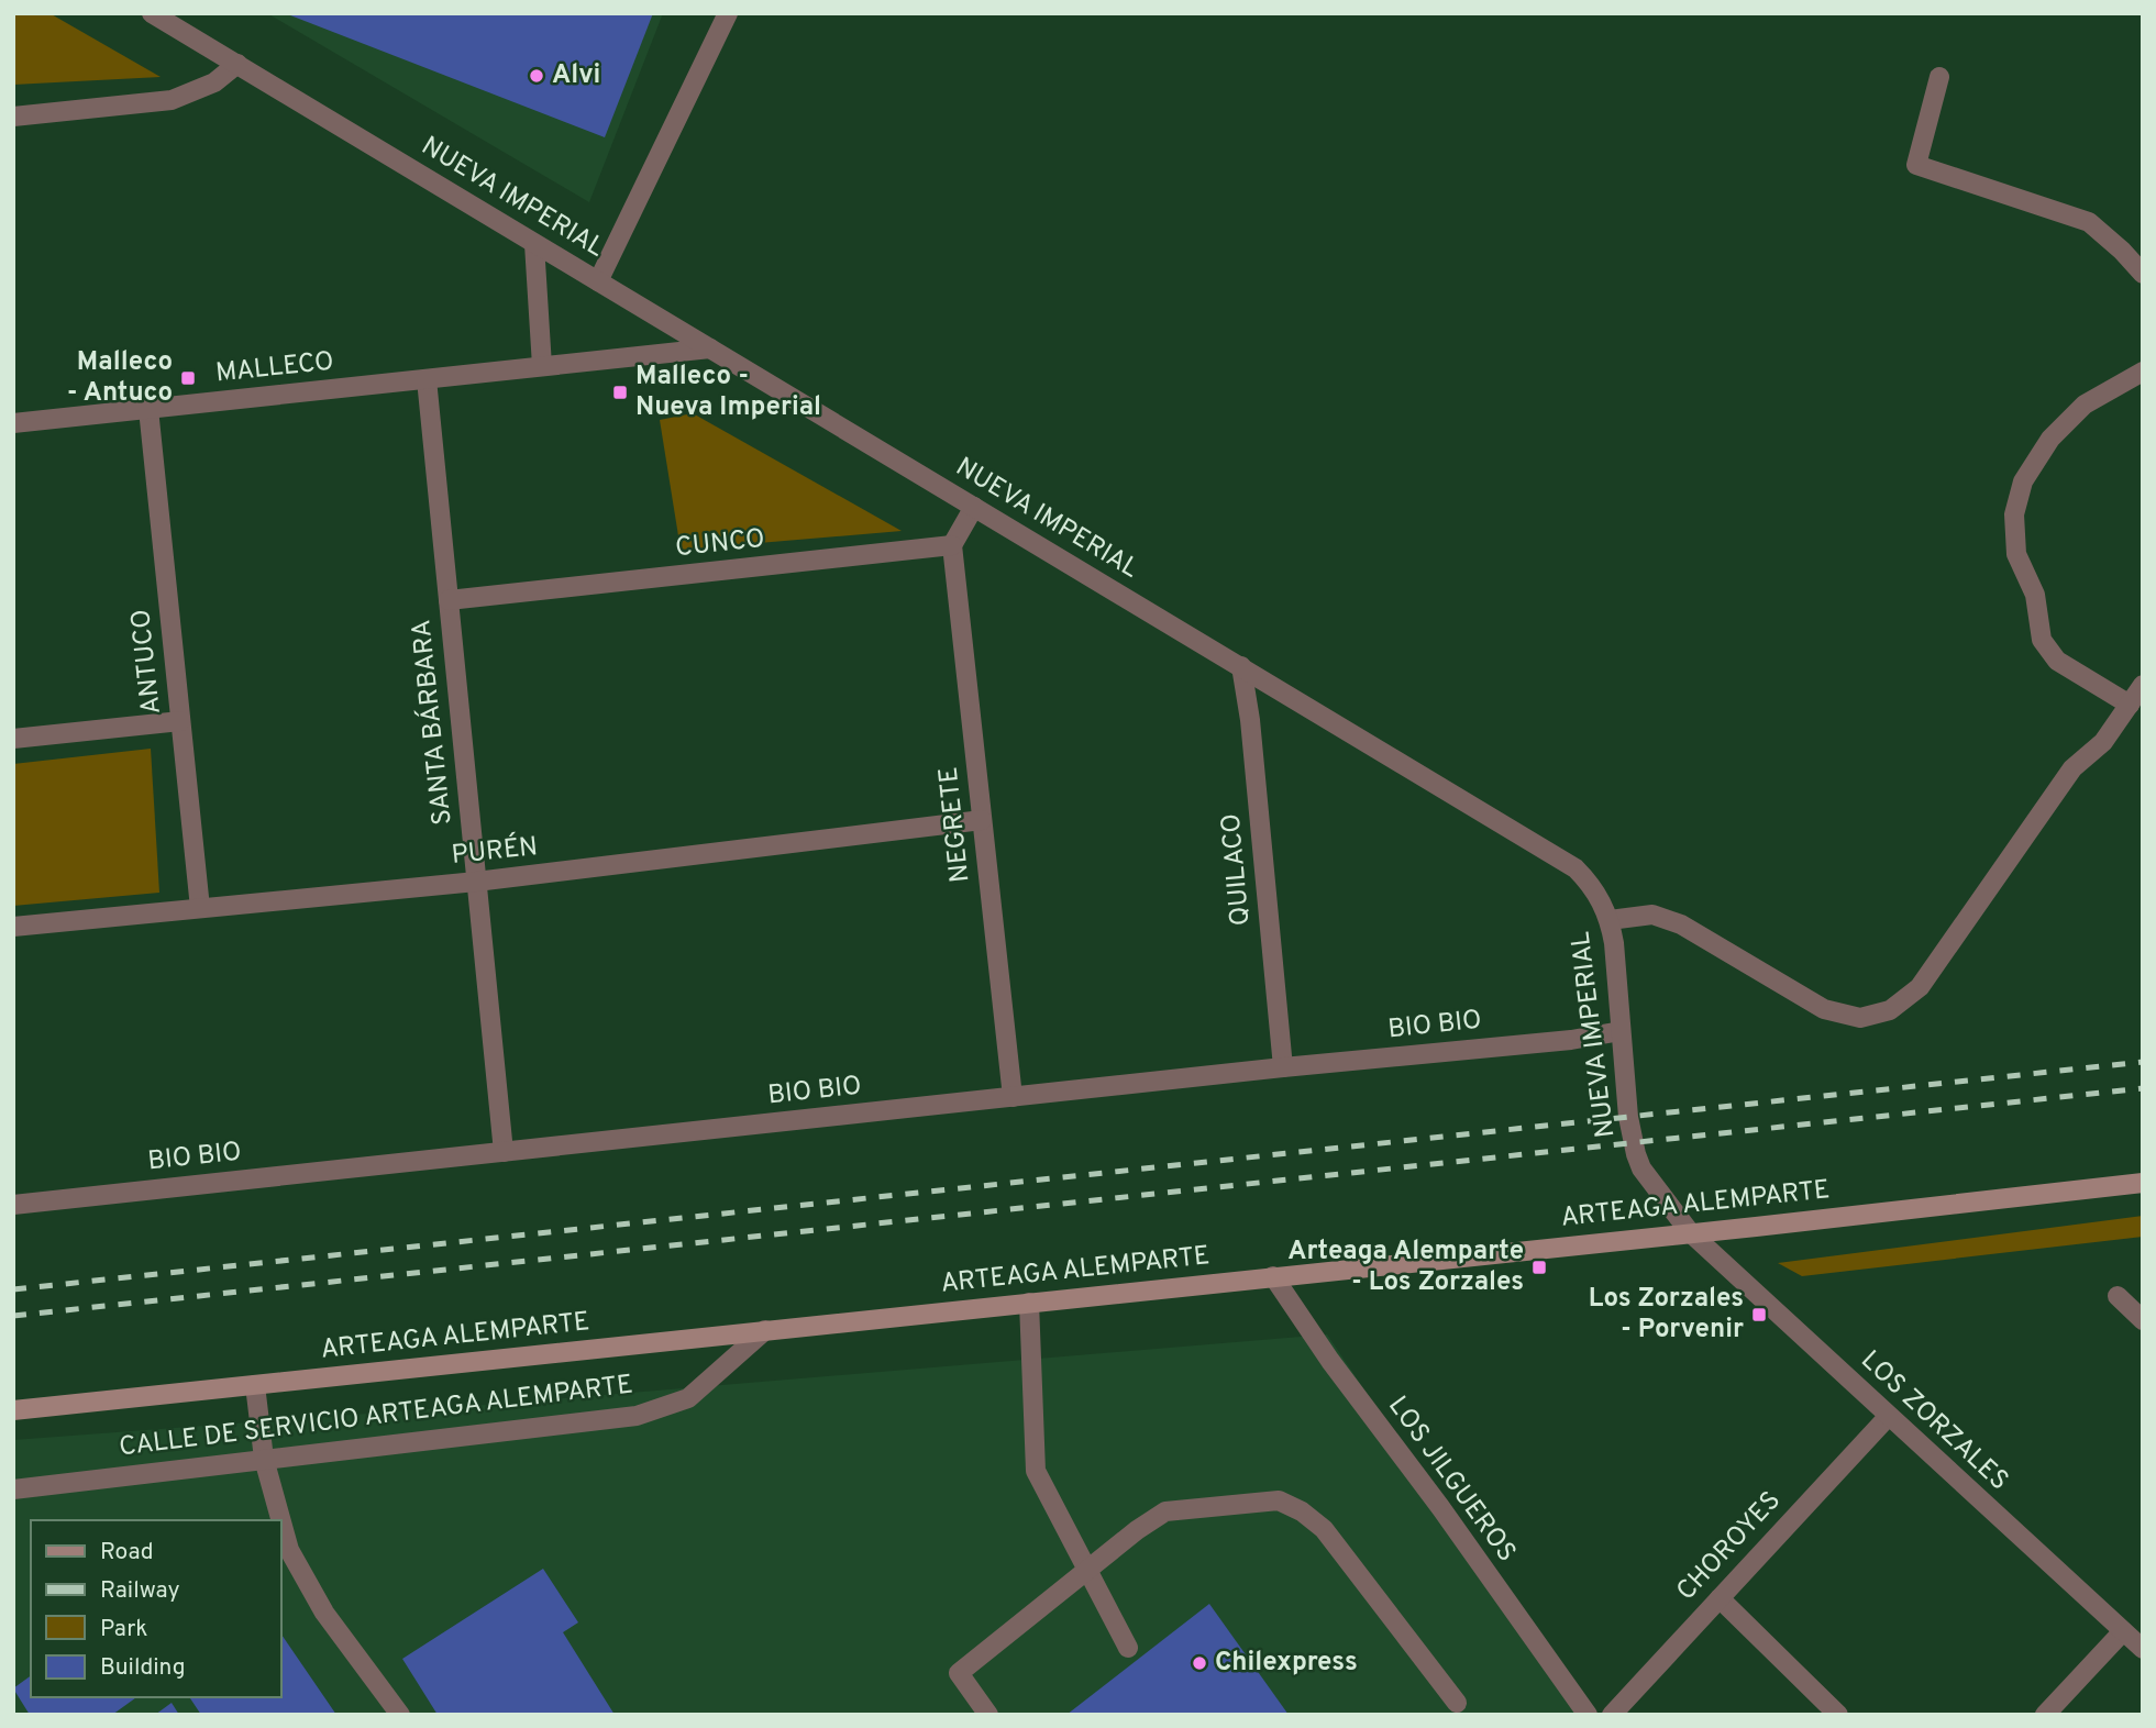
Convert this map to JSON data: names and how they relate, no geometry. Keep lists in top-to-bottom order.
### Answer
{
  "streets": {
    "main road": ["ARTEAGA ALEMPARTE"],
    "street": [
      "NUEVA IMPERIAL",
      "MALLECO",
      "CUNCO",
      "ANTUCO",
      "SANTA BÁRBARA",
      "NEGRETE",
      "PURÉN",
      "QUILACO",
      "BIO BIO",
      "CALLE DE SERVICIO ARTEAGA ALEMPARTE",
      "LOS ZORZALES",
      "LOS JILGUEROS",
      "CHOROYES"
    ]
  },
  "crossings": [
    ["NUEVA IMPERIAL", "MALLECO"],
    ["NUEVA IMPERIAL", "QUILACO"],
    ["NUEVA IMPERIAL", "BIO BIO"],
    ["NUEVA IMPERIAL", "ARTEAGA ALEMPARTE"],
    ["NUEVA IMPERIAL", "LOS ZORZALES"],
    ["MALLECO", "ANTUCO"],
    ["MALLECO", "SANTA BÁRBARA"],
    ["CUNCO", "SANTA BÁRBARA"],
    ["CUNCO", "NEGRETE"],
    ["ANTUCO", "PURÉN"],
    ["SANTA BÁRBARA", "PURÉN"],
    ["SANTA BÁRBARA", "BIO BIO"],
    ["NEGRETE", "PURÉN"],
    ["NEGRETE", "BIO BIO"],
    ["QUILACO", "BIO BIO"],
    ["ARTEAGA ALEMPARTE", "CALLE DE SERVICIO ARTEAGA ALEMPARTE"],
    ["ARTEAGA ALEMPARTE", "LOS ZORZALES"],
    ["ARTEAGA ALEMPARTE", "LOS JILGUEROS"],
    ["LOS ZORZALES", "CHOROYES"]
  ],
  "places": {
    "other": ["Alvi", "Chilexpress"],
    "transit": [
      "Malleco - Antuco",
      "Malleco - Nueva Imperial",
      "Arteaga Alemparte - Los Zorzales",
      "Los Zorzales - Porvenir"
    ]
  },
  "legend": [
    "Road",
    "Railway",
    "Park",
    "Building"
  ]
}
